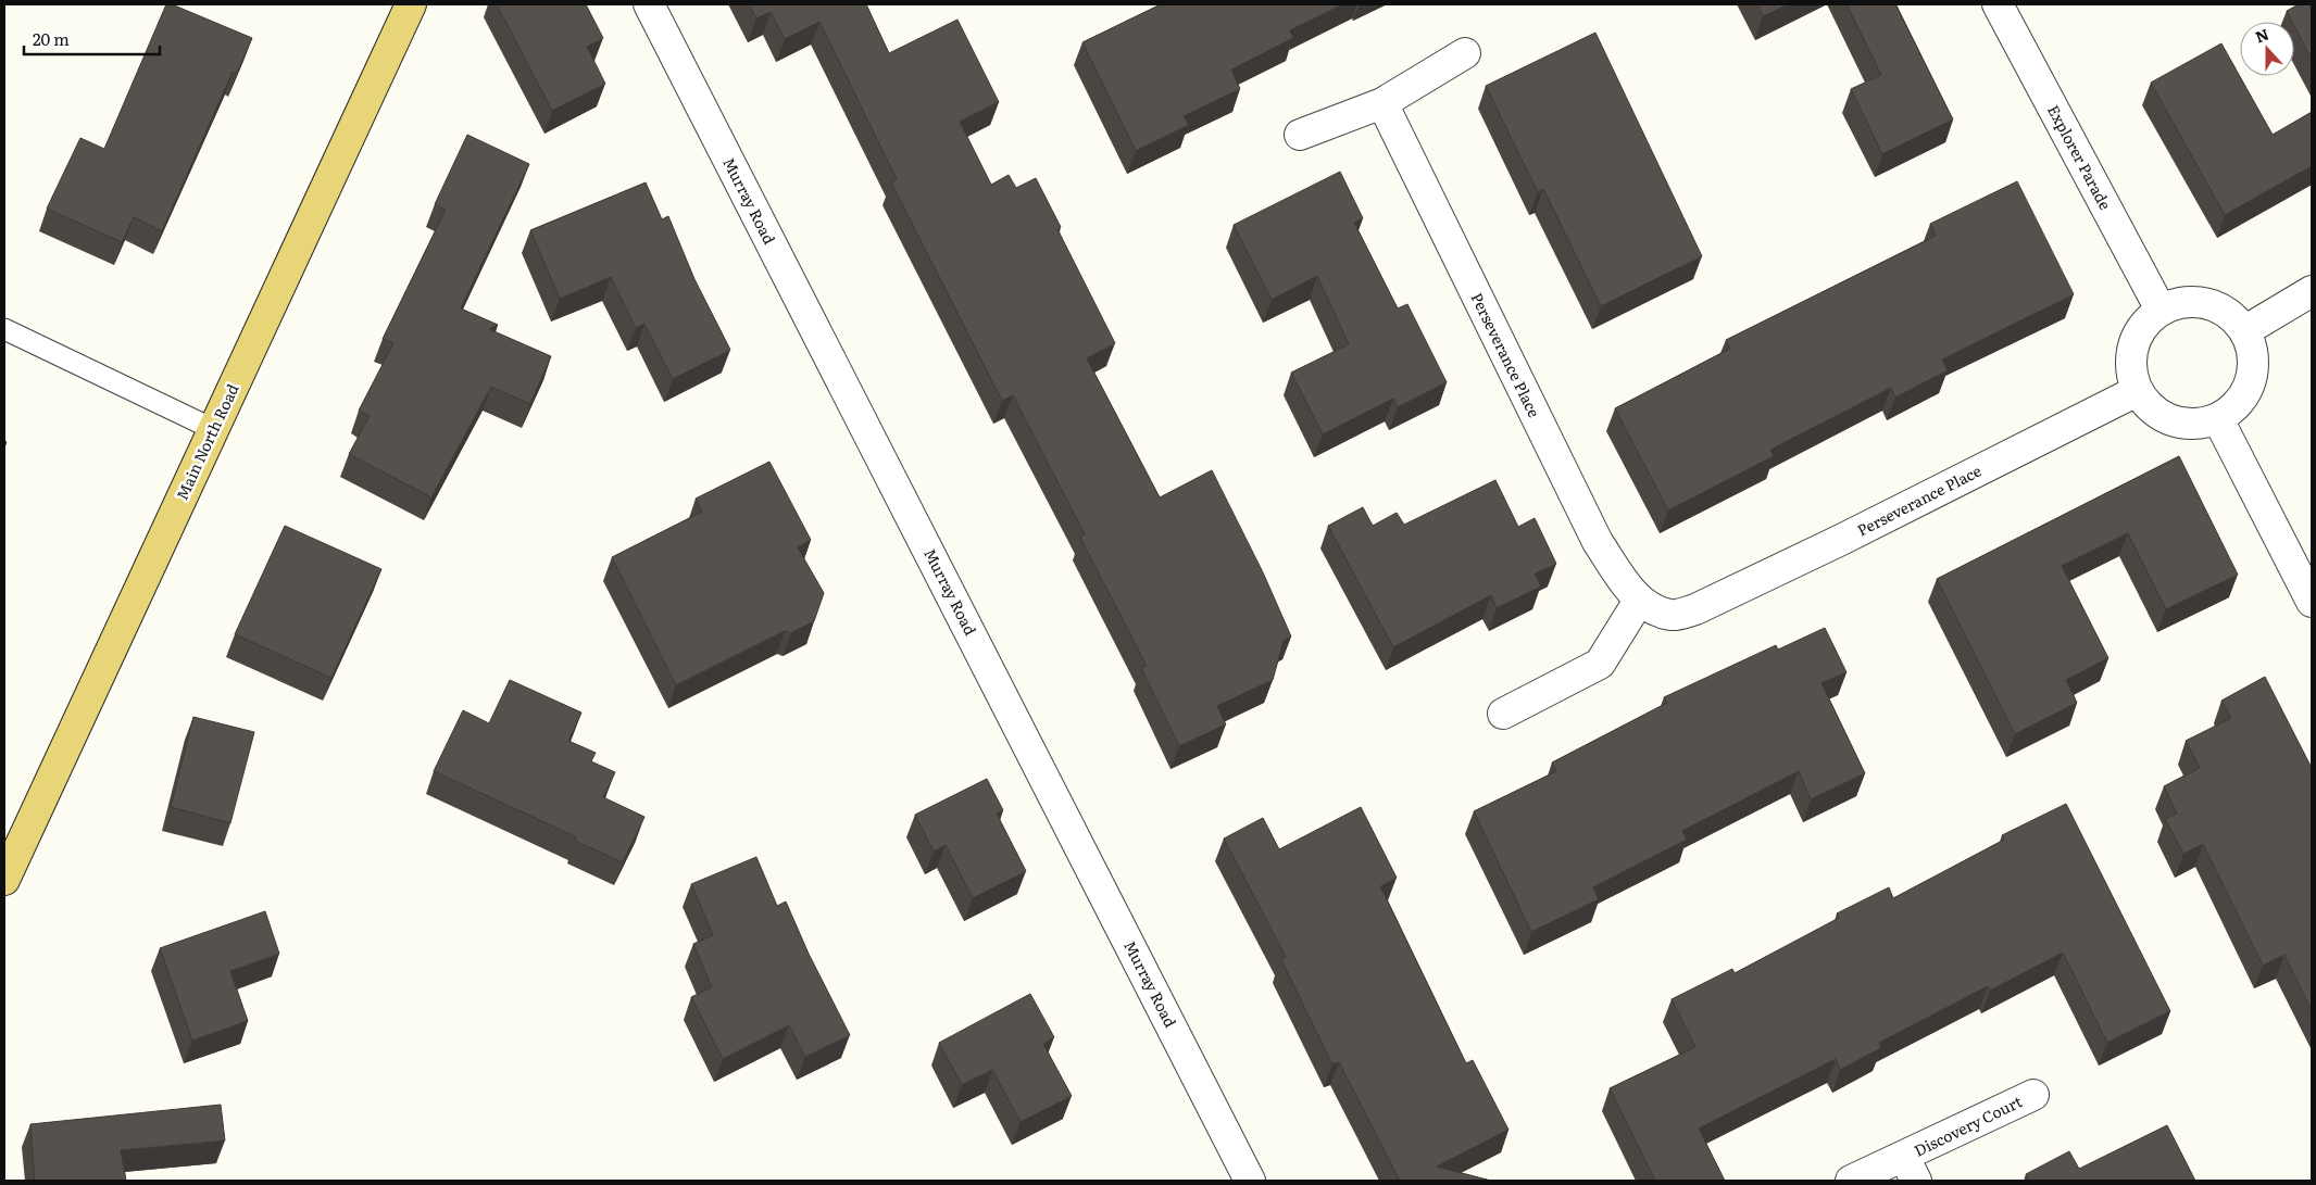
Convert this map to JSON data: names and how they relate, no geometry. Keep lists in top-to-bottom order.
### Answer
{
  "streets": {
    "main road": ["Main North Road"],
    "street": [
      "Explorer Parade",
      "Murray Road",
      "Perseverance Place",
      "Discovery Court"
    ]
  },
  "crossings": [
    ["Explorer Parade", "Perseverance Place"]
  ],
  "scale_bar": "20 m",
  "north": "top"
}
